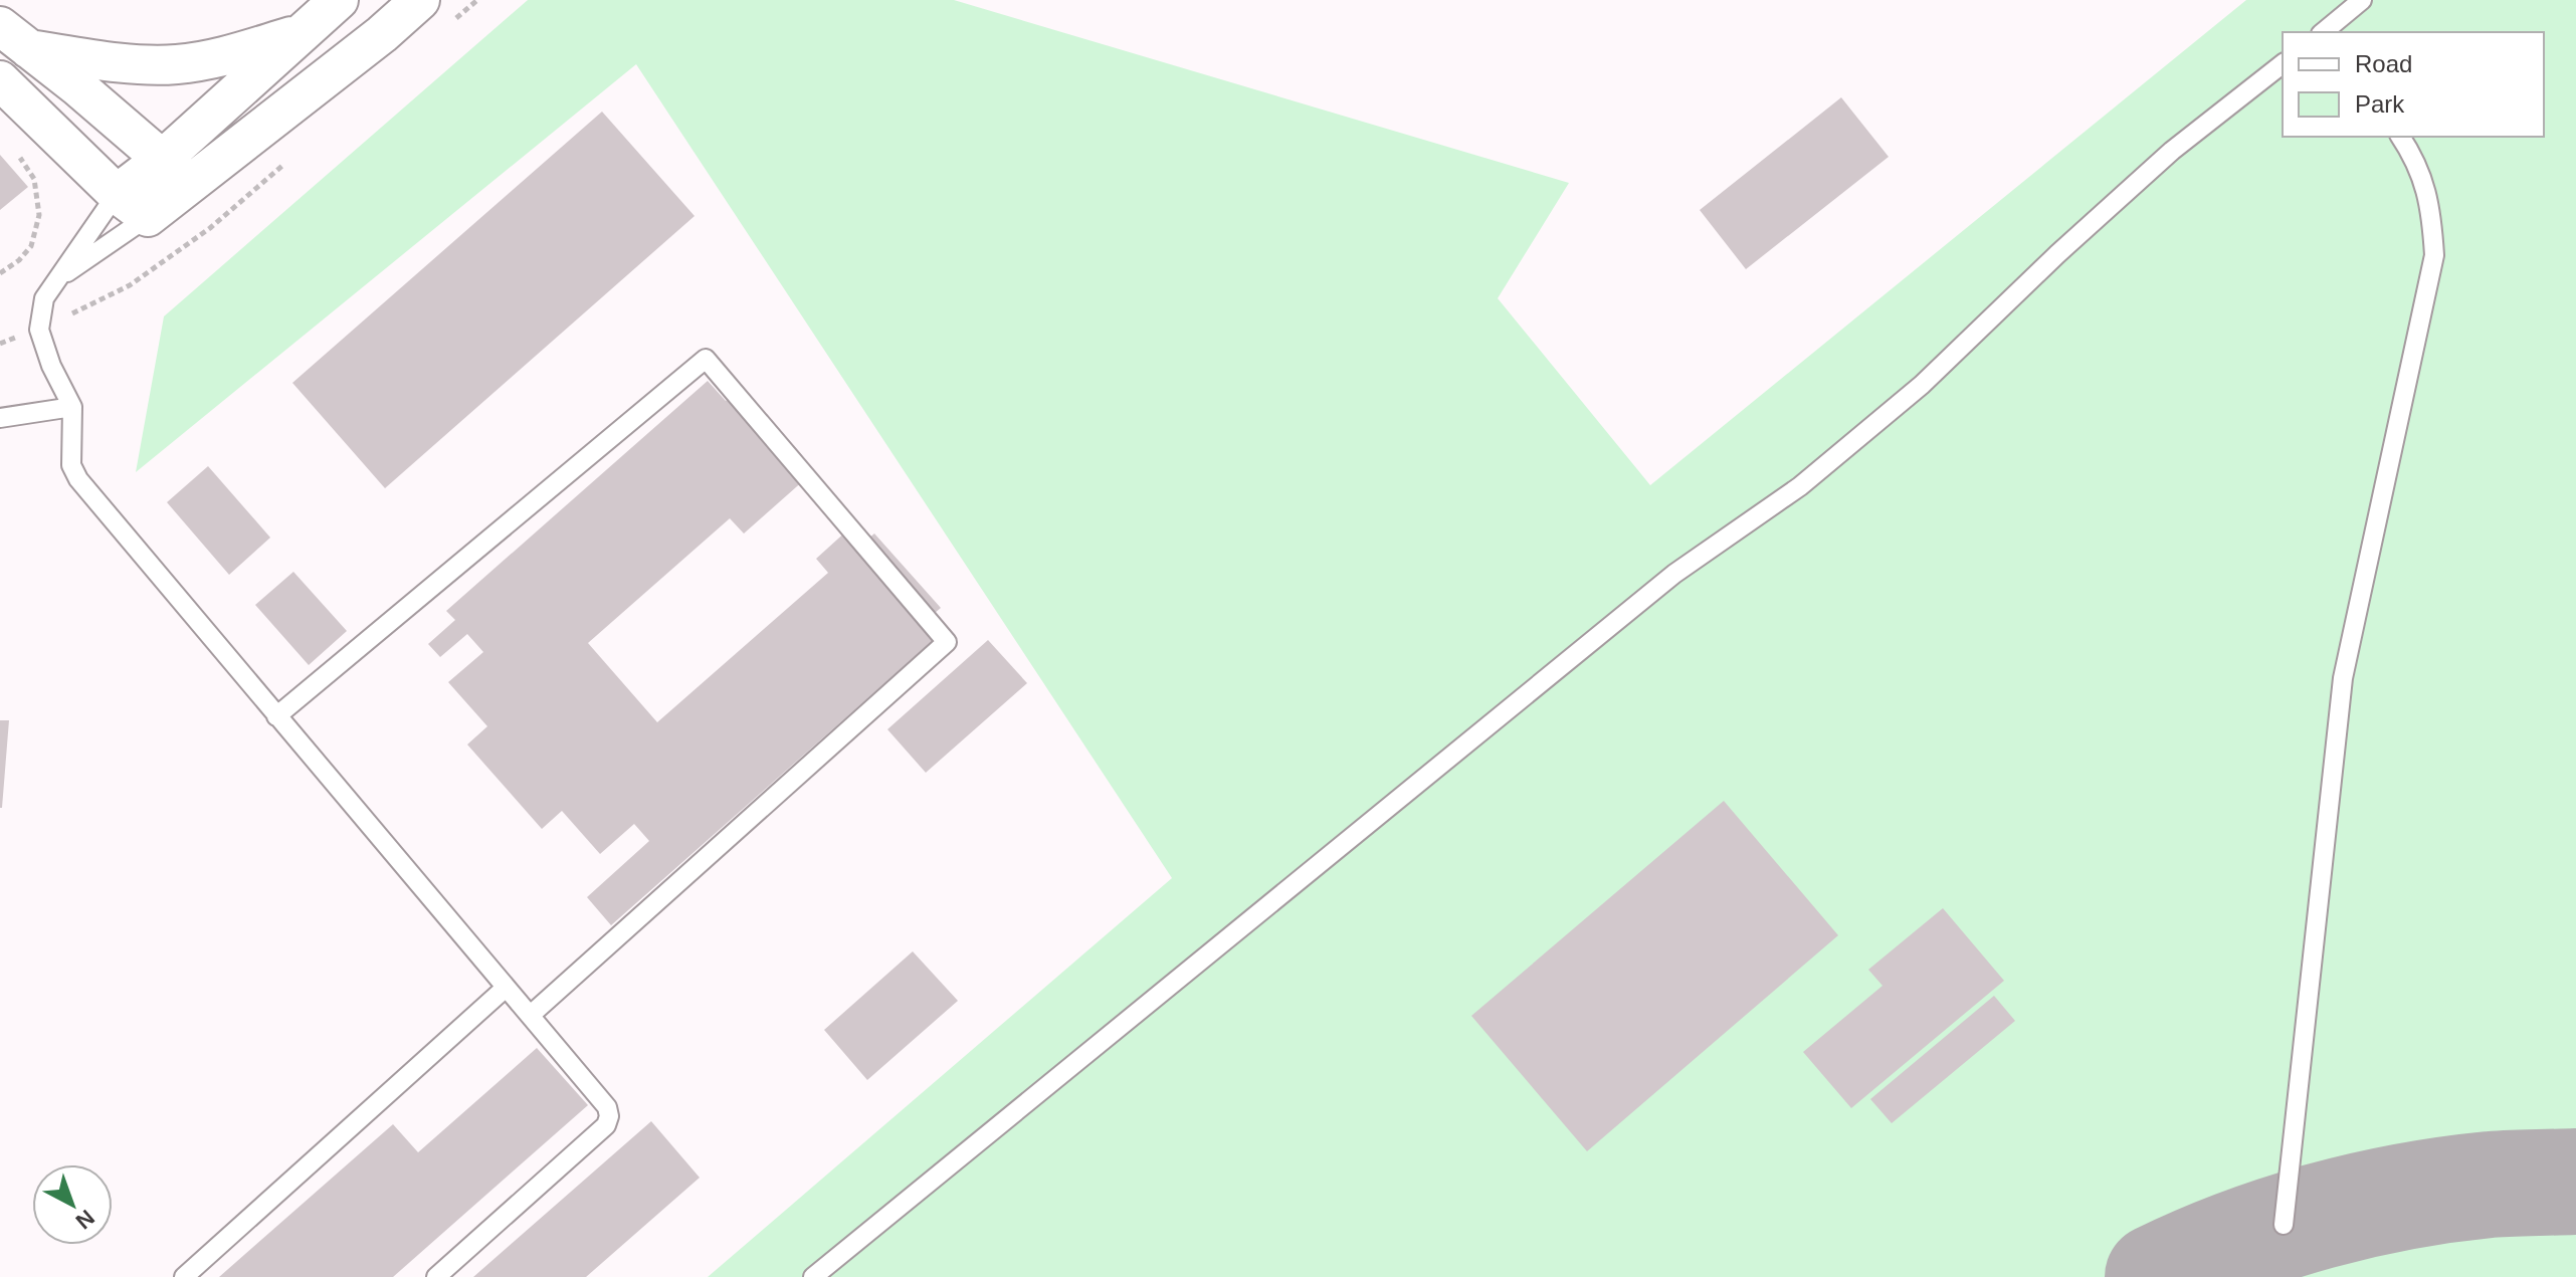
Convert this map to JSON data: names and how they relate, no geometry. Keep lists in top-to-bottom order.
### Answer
{
  "legend": ["Road", "Park"],
  "north": "bottom right"
}
